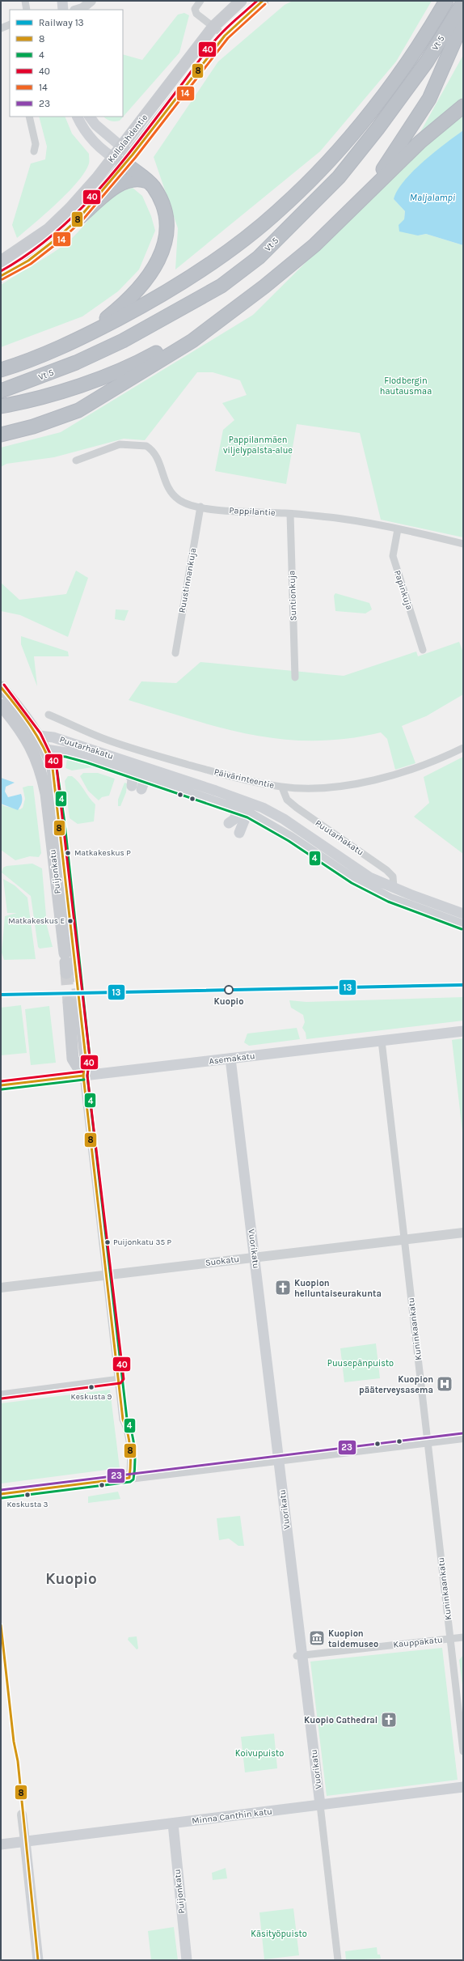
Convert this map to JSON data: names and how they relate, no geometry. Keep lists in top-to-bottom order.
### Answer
{
  "streets": {
    "highway": ["Vt 5"],
    "main road": [
      "Kellolahdentie",
      "Puutarhakatu",
      "Puijonkatu",
      "Asemakatu",
      "Vuorikatu",
      "Minna Canthin katu"
    ],
    "street": [
      "Pappilantie",
      "Ruustinnankuja",
      "Papinkuja",
      "Suntionkuja",
      "Päivärinteentie",
      "Suokatu",
      "Kuninkaankatu",
      "Kauppakatu"
    ]
  },
  "crossings": [
    ["Pappilantie", "Ruustinnankuja"],
    ["Pappilantie", "Papinkuja"],
    ["Pappilantie", "Suntionkuja"],
    ["Puutarhakatu", "Päivärinteentie"],
    ["Puutarhakatu", "Puijonkatu"],
    ["Puijonkatu", "Minna Canthin katu"],
    ["Asemakatu", "Vuorikatu"],
    ["Asemakatu", "Kuninkaankatu"],
    ["Vuorikatu", "Suokatu"],
    ["Vuorikatu", "Kauppakatu"],
    ["Vuorikatu", "Minna Canthin katu"],
    ["Suokatu", "Kuninkaankatu"],
    ["Kuninkaankatu", "Kauppakatu"]
  ],
  "districts": ["Kuopio"],
  "water": ["Maljalampi"],
  "parks": [
    "Flodbergin hautausmaa",
    "Pappilanmäen viljelypalsta-alue",
    "Puusepänpuisto",
    "Koivupuisto",
    "Käsityöpuisto"
  ],
  "places": {
    "other": [
      "Matkakeskus P",
      "Matkakeskus E",
      "Kuopio",
      "Puijonkatu 35 P",
      "Keskusta 9",
      "Keskusta 3"
    ],
    "church": ["Kuopion helluntaiseurakunta", "Kuopio Cathedral"],
    "hospital": ["Kuopion pääterveysasema"],
    "museum": ["Kuopion taidemuseo"]
  },
  "lines": [
    "transit line 8",
    "transit line 40",
    "transit line 14",
    "transit line 4",
    "rail line 13",
    "transit line 23"
  ],
  "legend": [
    "Railway 13",
    "8",
    "4",
    "40",
    "14",
    "23"
  ]
}
